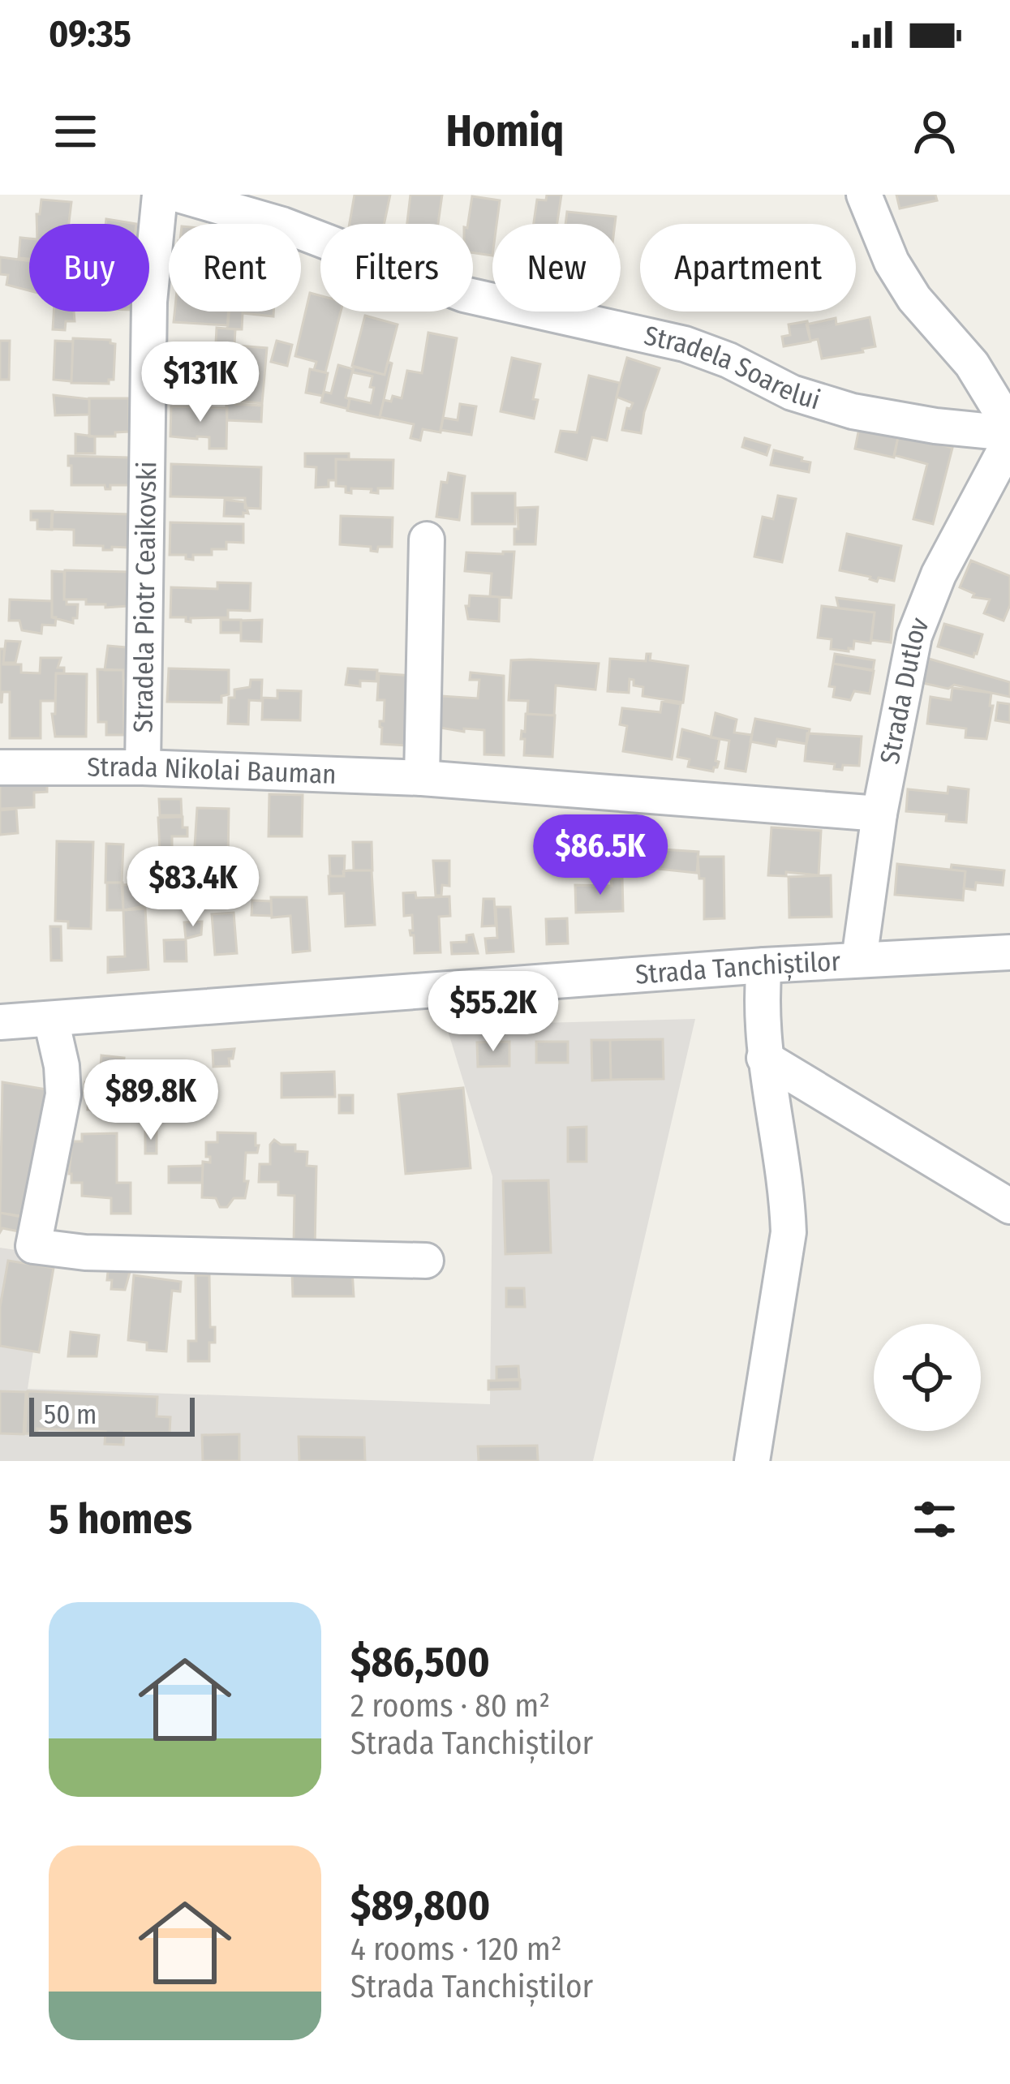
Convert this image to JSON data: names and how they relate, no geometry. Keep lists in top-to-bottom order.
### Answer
{
  "streets": {
    "street": [
      "Stradela Soarelui",
      "Stradela Piotr Ceaikovski",
      "Strada Dutlov",
      "Strada Nikolai Bauman",
      "Strada Tanchiștilor"
    ]
  },
  "crossings": [
    ["Stradela Soarelui", "Strada Dutlov"],
    ["Stradela Piotr Ceaikovski", "Strada Nikolai Bauman"],
    ["Strada Dutlov", "Strada Nikolai Bauman"],
    ["Strada Dutlov", "Strada Tanchiștilor"]
  ],
  "scale_bar": "50 m",
  "page": {
    "status": "09:35",
    "header": "Homiq",
    "chip": [
      "Buy",
      "Rent",
      "Filters",
      "New",
      "Apartment"
    ],
    "price": [
      "$131K",
      "$86.5K",
      "$83.4K",
      "$55.2K",
      "$89.8K"
    ],
    "scale": "50 m",
    "heading": "5 homes",
    "list": [
      {
        "name": "$86,500",
        "note": "2 rooms · 80 m² · Strada Tanchiștilor"
      },
      {
        "name": "$89,800",
        "note": "4 rooms · 120 m² · Strada Tanchiștilor"
      }
    ]
  }
}
